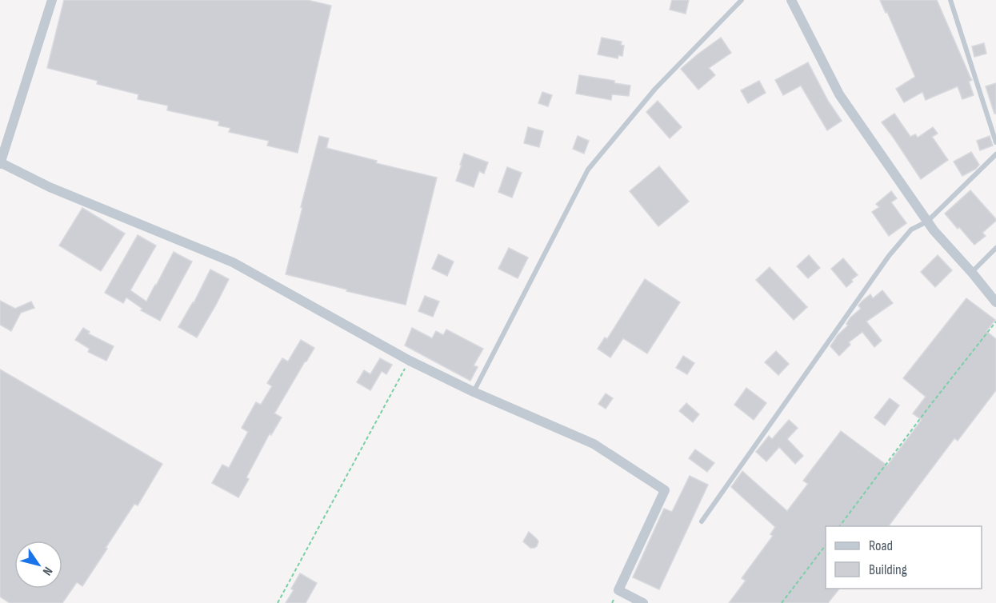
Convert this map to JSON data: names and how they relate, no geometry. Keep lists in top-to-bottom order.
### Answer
{
  "legend": ["Road", "Building"],
  "north": "bottom right"
}
